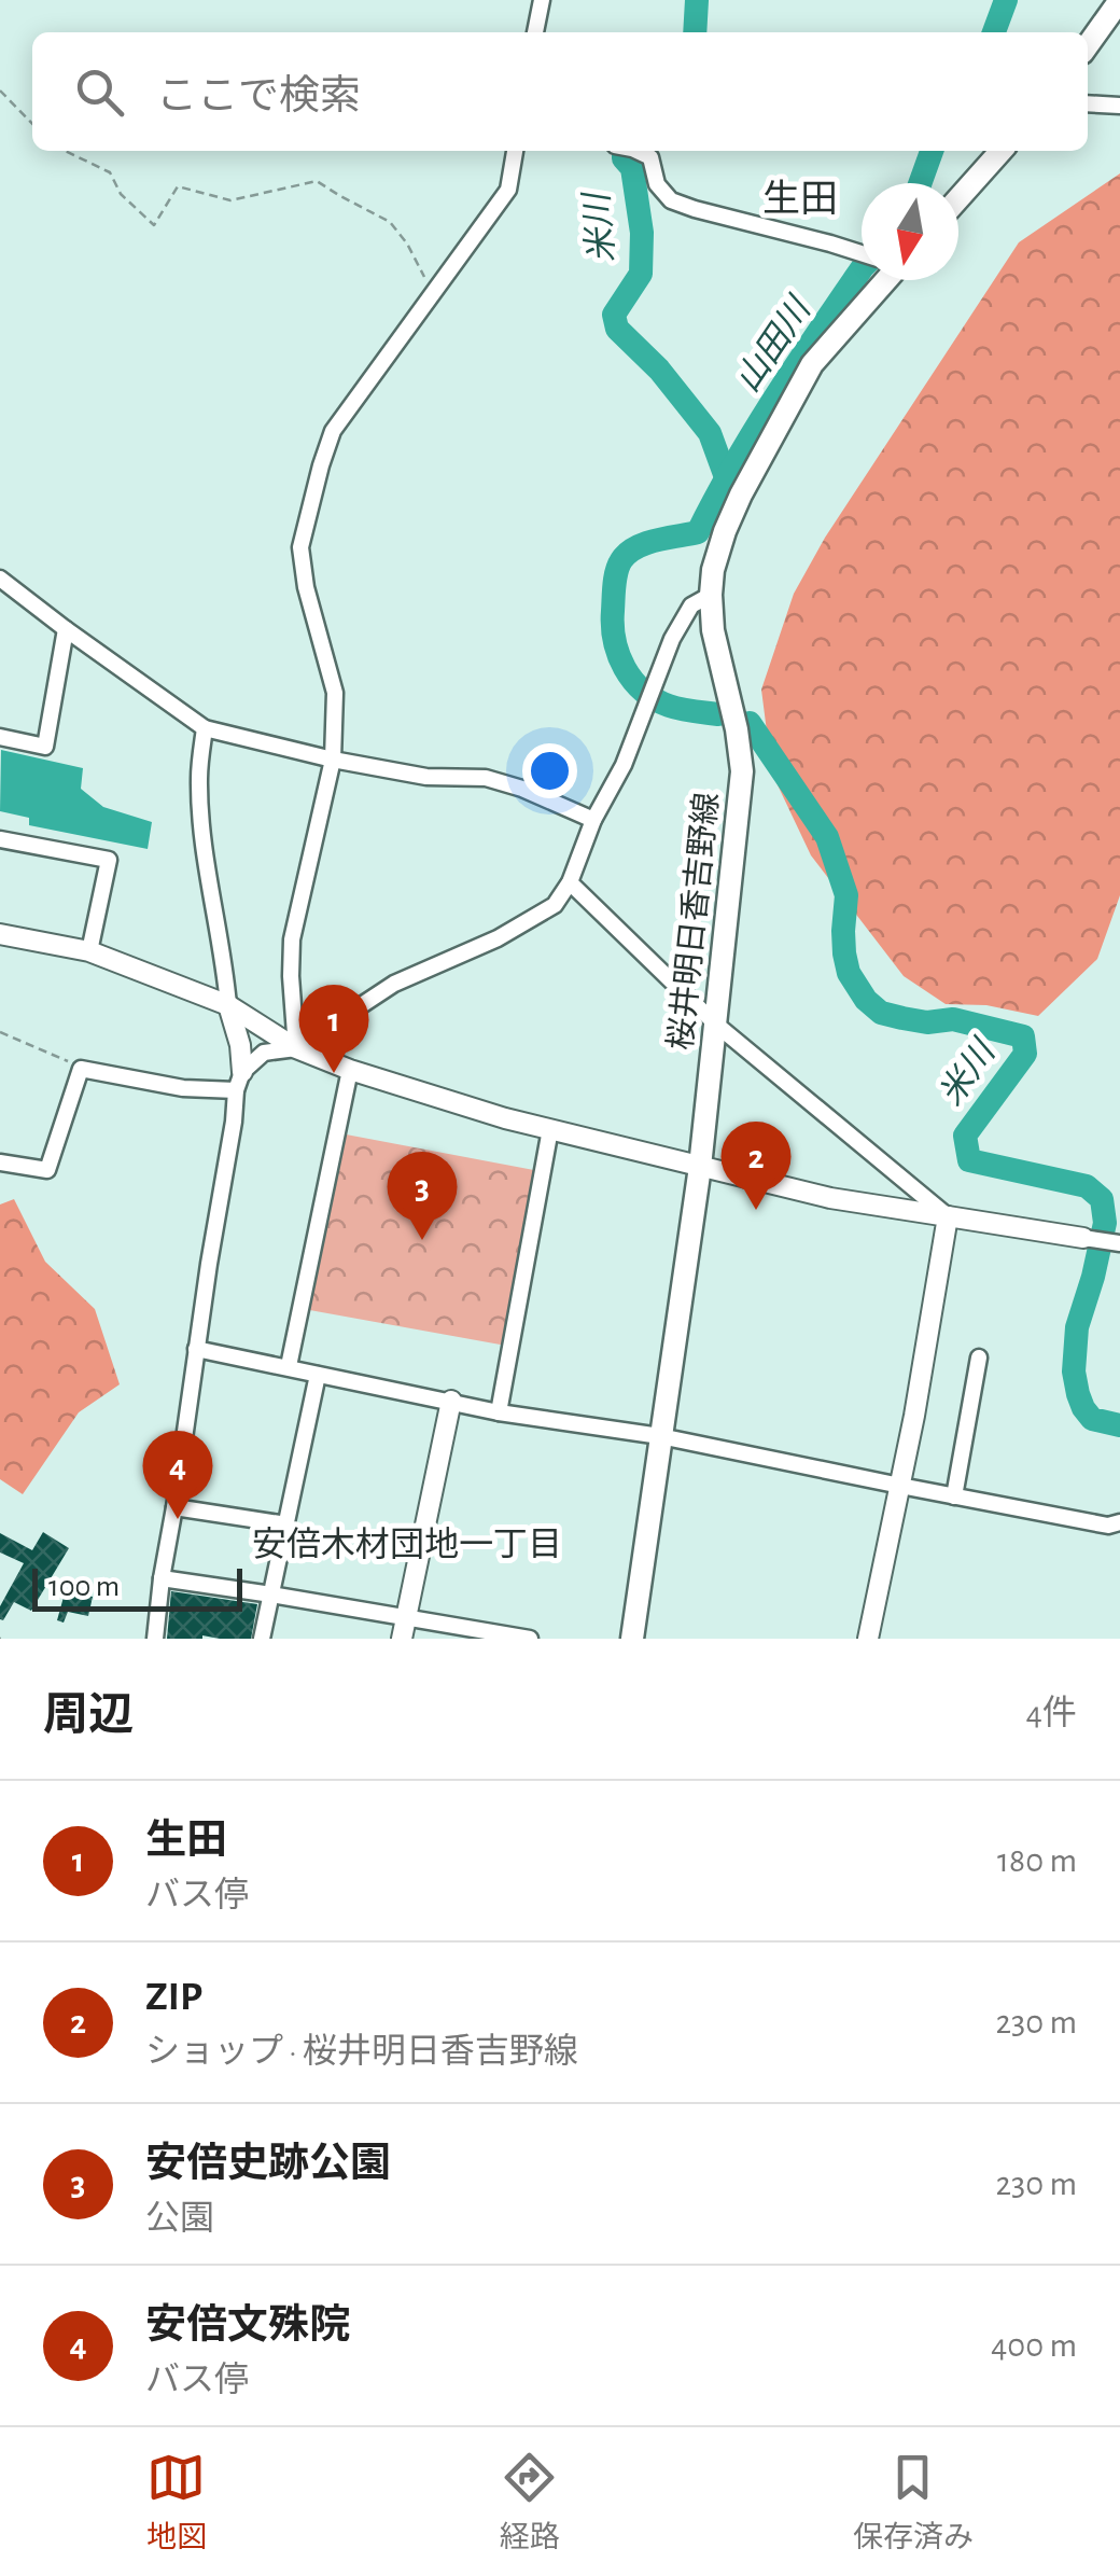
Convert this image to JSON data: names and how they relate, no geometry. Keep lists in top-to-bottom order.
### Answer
{
  "streets": {
    "main road": ["桜井明日香吉野線"]
  },
  "districts": ["生田", "安倍木材団地一丁目"],
  "water": ["米川", "山田川"],
  "scale_bar": "100 m",
  "north": "bottom",
  "page": {
    "search": "ここで検索",
    "pins": [
      "1",
      "2",
      "3",
      "4"
    ],
    "scale": "100 m",
    "heading": ["周辺", "4件"],
    "list": [
      {
        "mark": "1",
        "name": "生田",
        "note": "バス停",
        "value": "180 m"
      },
      {
        "mark": "2",
        "name": "ZIP",
        "note": "ショップ · 桜井明日香吉野線",
        "value": "230 m"
      },
      {
        "mark": "3",
        "name": "安倍史跡公園",
        "note": "公園",
        "value": "230 m"
      },
      {
        "mark": "4",
        "name": "安倍文殊院",
        "note": "バス停",
        "value": "400 m"
      }
    ],
    "nav": ["地図", "経路", "保存済み"]
  }
}
